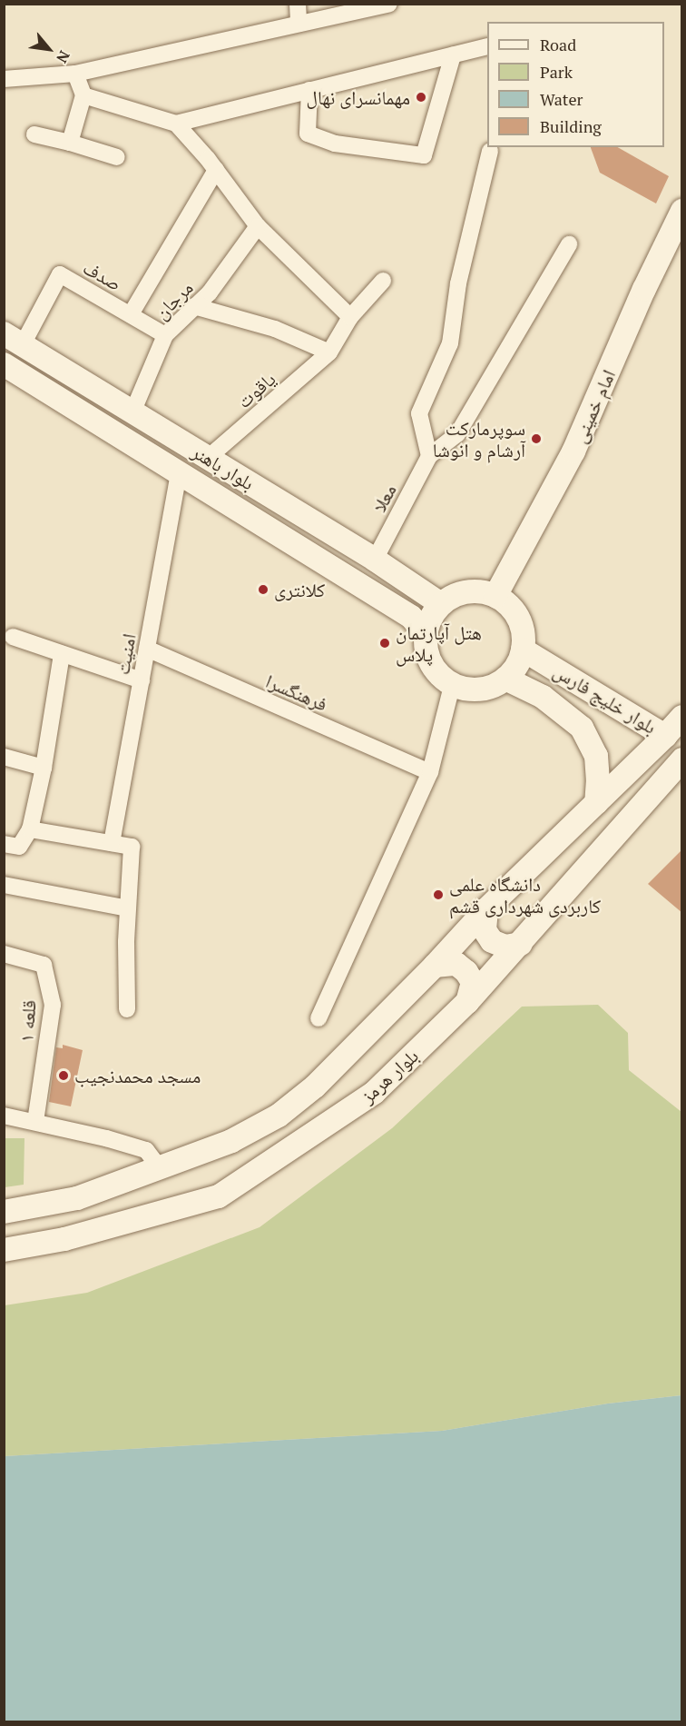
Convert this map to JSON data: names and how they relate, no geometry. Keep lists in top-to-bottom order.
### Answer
{
  "streets": {
    "main road": [
      "امام خمینی",
      "بلوار باهنر",
      "بلوار خلیج فارس",
      "بلوار هرمز"
    ],
    "street": [
      "صدف",
      "مرجان",
      "یاقوت",
      "معلا",
      "امنیت",
      "فرهنگسرا",
      "قلعه ۱"
    ]
  },
  "crossings": [
    ["صدف", "مرجان"],
    ["صدف", "بلوار باهنر"],
    ["مرجان", "بلوار باهنر"],
    ["یاقوت", "بلوار باهنر"],
    ["امام خمینی", "بلوار باهنر"],
    ["امام خمینی", "بلوار خلیج فارس"],
    ["بلوار باهنر", "معلا"],
    ["بلوار باهنر", "امنیت"],
    ["بلوار باهنر", "بلوار خلیج فارس"],
    ["امنیت", "فرهنگسرا"]
  ],
  "places": [
    "مهمانسرای نهال",
    "سوپرمارکت آرشام و انوشا",
    "کلانتری",
    "هتل آپارتمان پلاس",
    "دانشگاه علمی کاربردی شهرداری قشم",
    "مسجد محمدنجیب"
  ],
  "legend": [
    "Road",
    "Park",
    "Water",
    "Building"
  ],
  "north": "bottom right"
}
